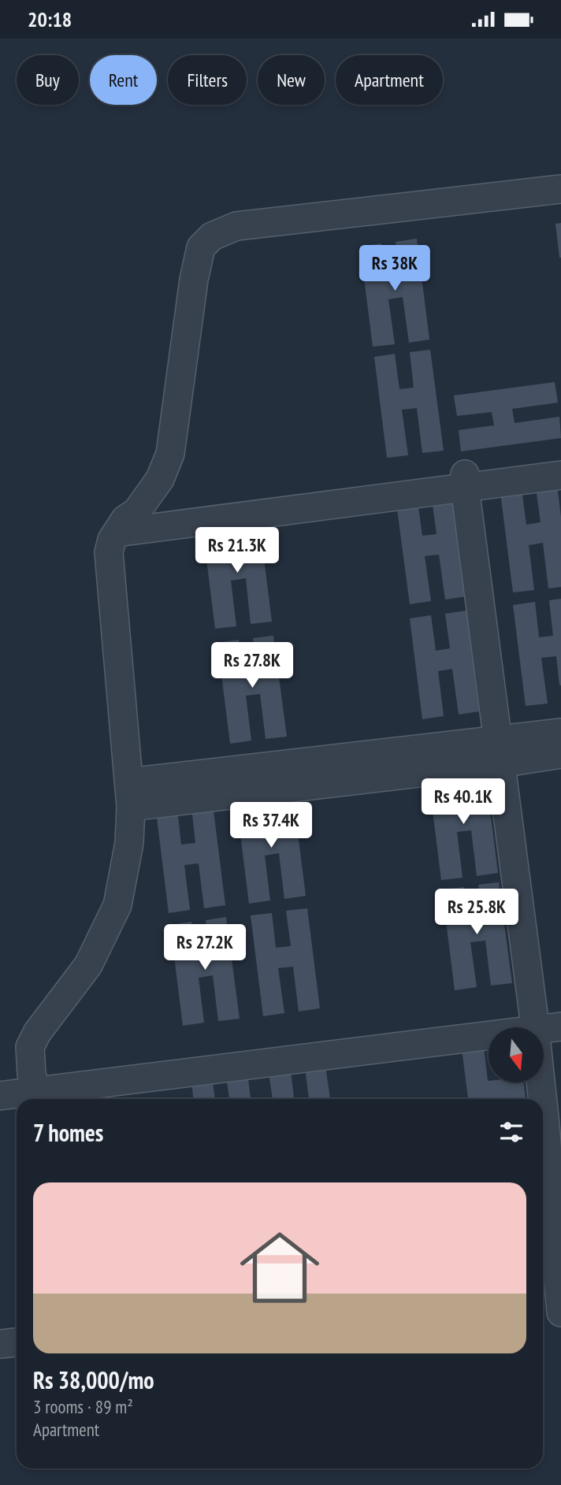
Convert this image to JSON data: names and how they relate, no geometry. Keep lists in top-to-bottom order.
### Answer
{
  "north": "bottom",
  "page": {
    "status": "20:18",
    "chip": [
      "Buy",
      "Rent",
      "Filters",
      "New",
      "Apartment"
    ],
    "price": [
      "Rs 38K",
      "Rs 21.3K",
      "Rs 27.8K",
      "Rs 40.1K",
      "Rs 37.4K",
      "Rs 25.8K",
      "Rs 27.2K"
    ],
    "heading": "7 homes",
    "list": [
      {
        "name": "Rs 38,000/mo",
        "note": "3 rooms · 89 m² · Apartment"
      }
    ]
  }
}
